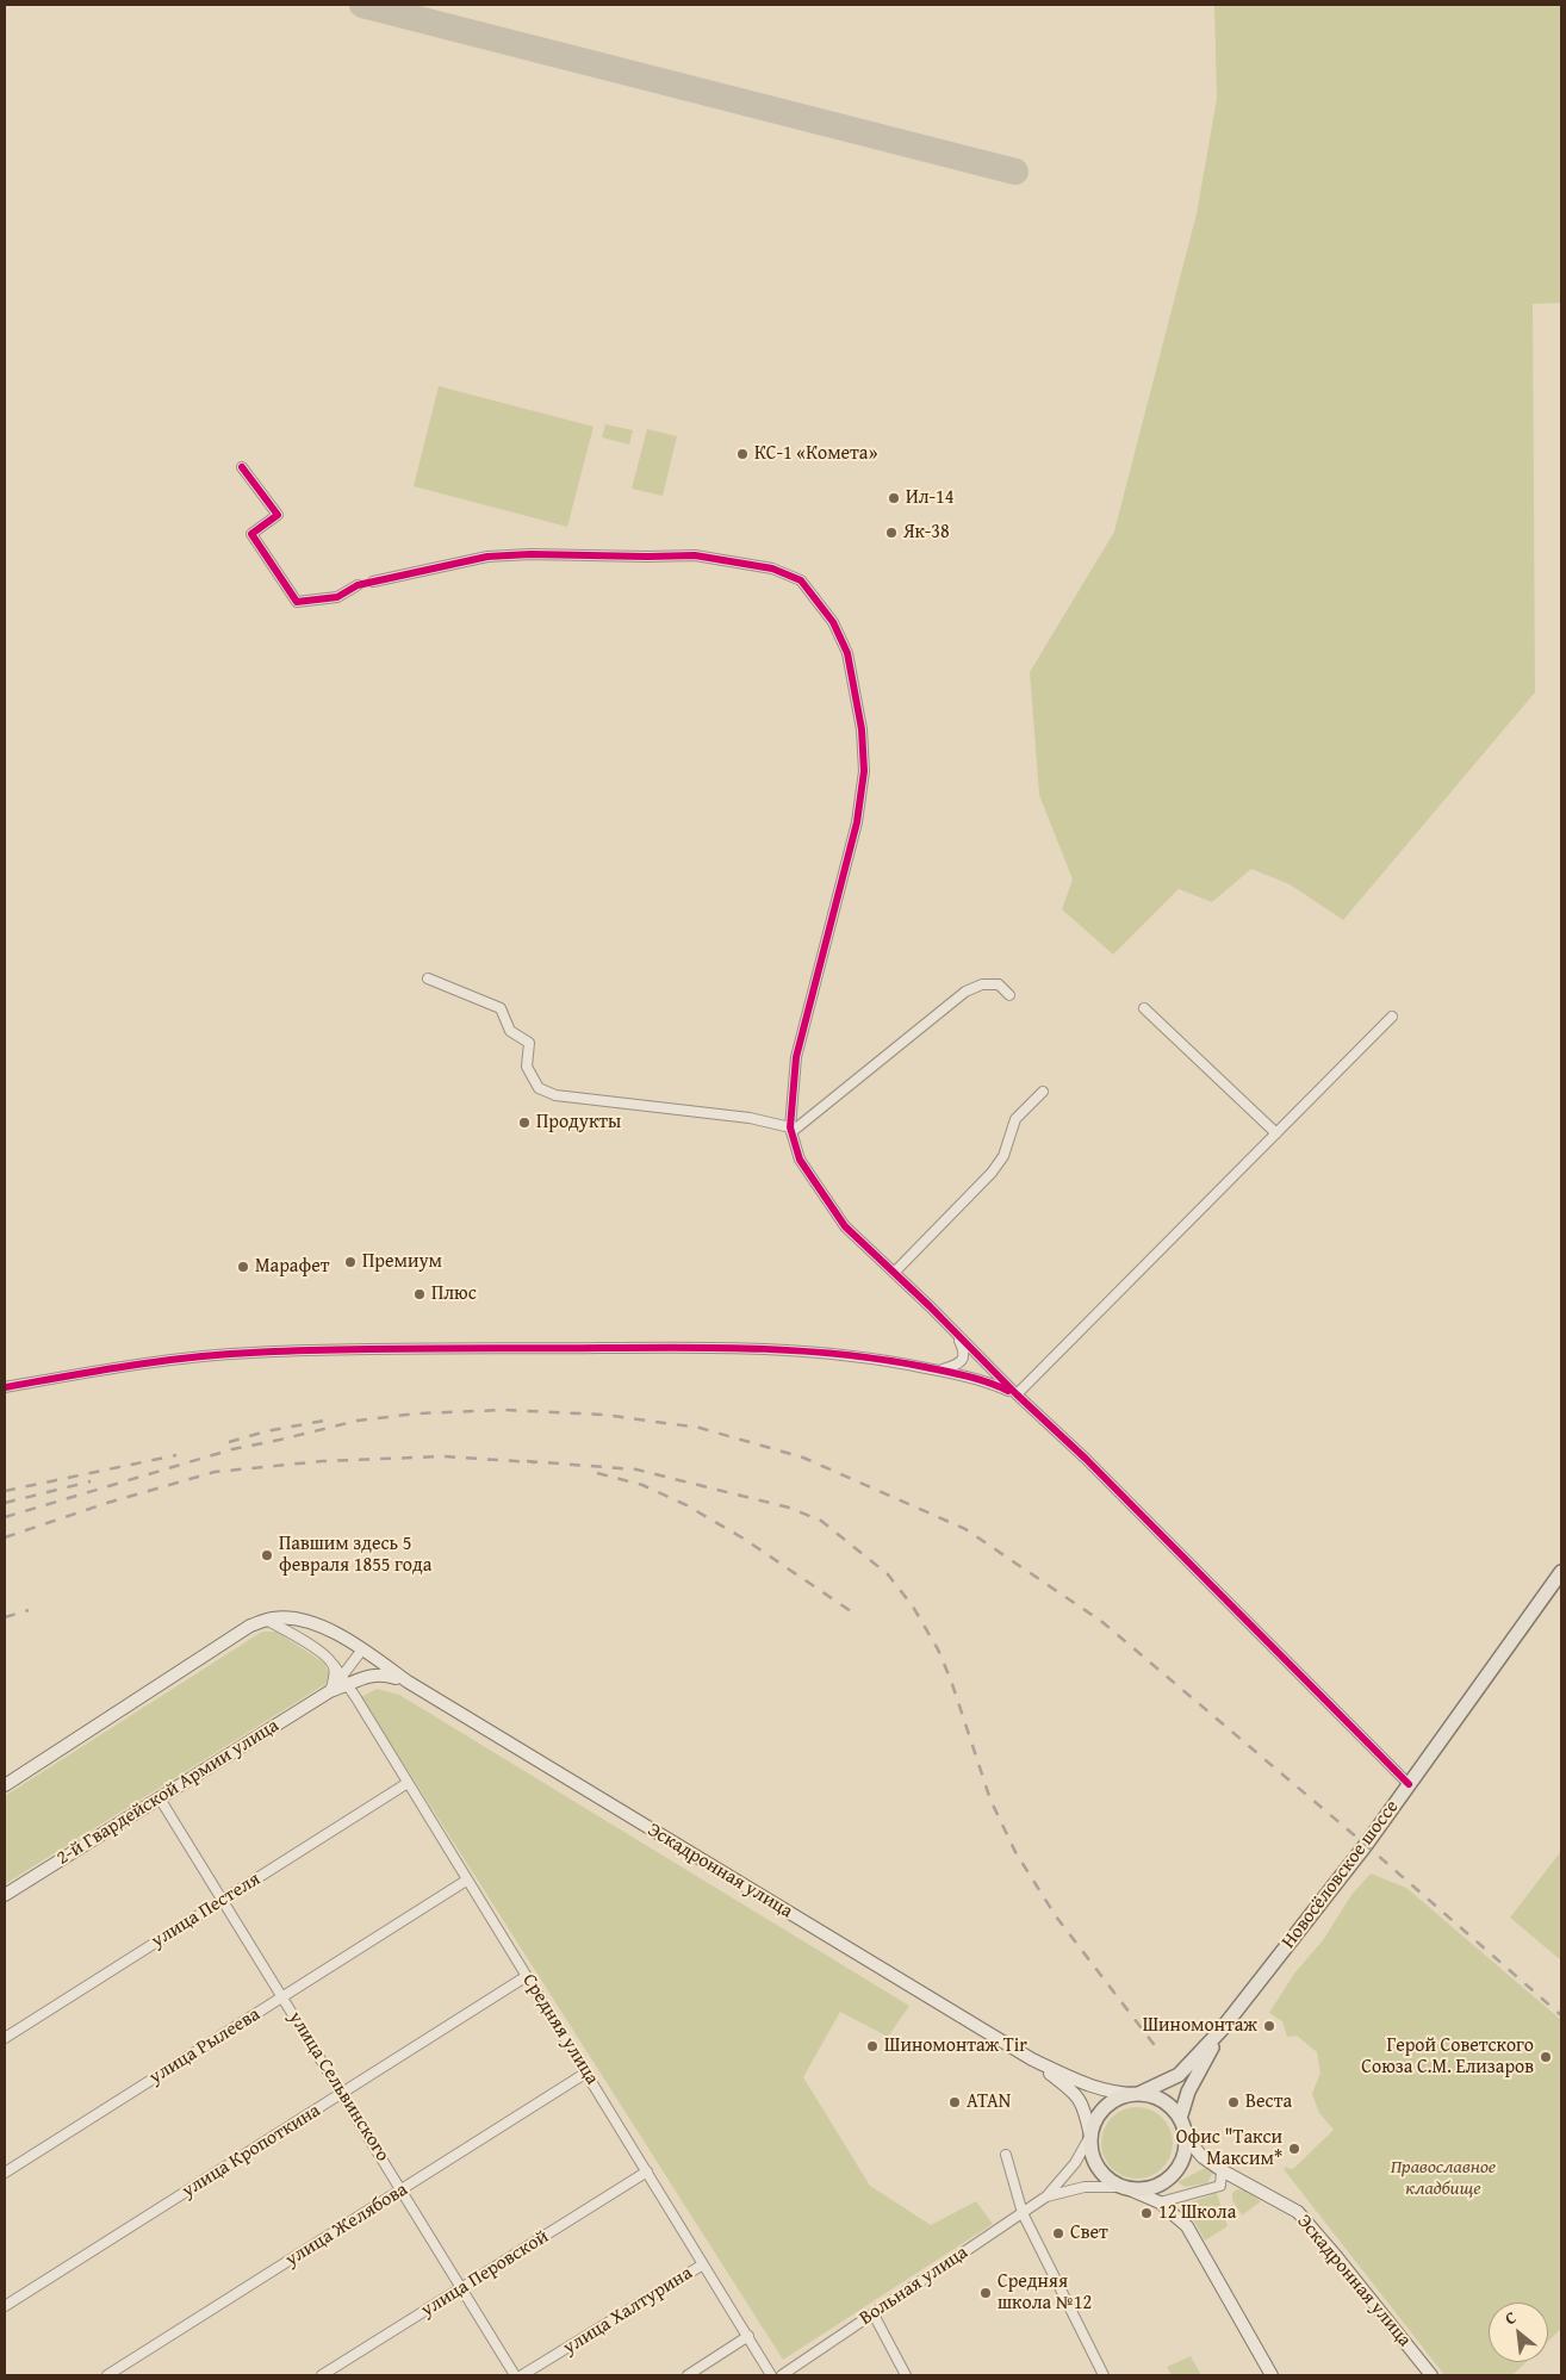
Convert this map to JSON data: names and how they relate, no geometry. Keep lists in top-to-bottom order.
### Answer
{
  "streets": {
    "main road": ["2-й Гвардейской Армии улица", "Эскадронная улица", "Новосёловское шоссе"],
    "street": [
      "улица Пестеля",
      "Средняя улица",
      "улица Рылеева",
      "улица Сельвинского",
      "улица Кропоткина",
      "улица Желябова",
      "улица Перовской",
      "Вольная улица",
      "улица Халтурина"
    ]
  },
  "crossings": [
    ["2-й Гвардейской Армии улица", "Эскадронная улица"],
    ["2-й Гвардейской Армии улица", "Средняя улица"],
    ["2-й Гвардейской Армии улица", "улица Сельвинского"],
    ["улица Пестеля", "Средняя улица"],
    ["улица Пестеля", "улица Сельвинского"],
    ["Средняя улица", "улица Рылеева"],
    ["Средняя улица", "улица Кропоткина"],
    ["Средняя улица", "улица Желябова"],
    ["Средняя улица", "улица Перовской"],
    ["Средняя улица", "улица Халтурина"],
    ["улица Рылеева", "улица Сельвинского"],
    ["улица Сельвинского", "улица Кропоткина"],
    ["улица Сельвинского", "улица Желябова"],
    ["улица Сельвинского", "улица Перовской"]
  ],
  "parks": ["Православное кладбище"],
  "places": [
    "КС-1 «Комета»",
    "Ил-14",
    "Як-38",
    "Продукты",
    "Премиум",
    "Марафет",
    "Плюс",
    "Павшим здесь 5 февраля 1855 года",
    "Шиномонтаж",
    "Шиномонтаж Tir",
    "Герой Советского Союза С.М. Елизаров",
    "ATAN",
    "Веста",
    "Офис \"Такси Максим*",
    "12 Школа",
    "Свет",
    "Средняя школа №12"
  ],
  "north": "top left"
}
